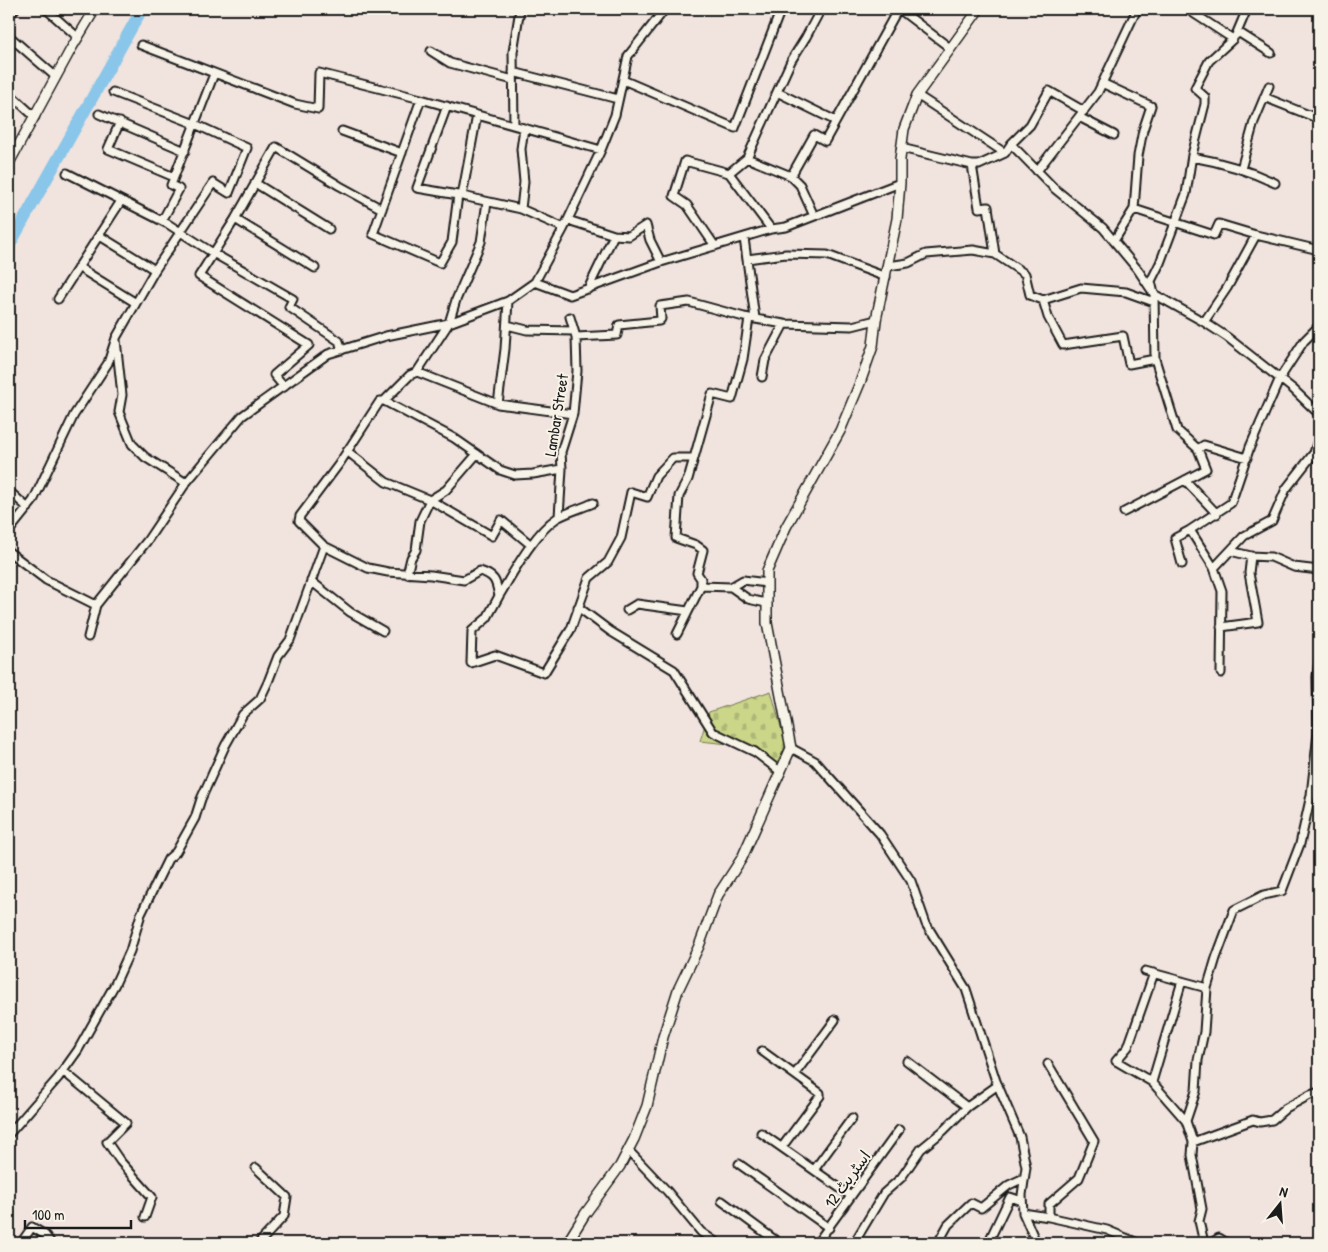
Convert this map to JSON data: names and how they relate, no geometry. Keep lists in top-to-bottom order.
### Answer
{
  "streets": {
    "street": ["Lambar Street", "اسٹریٹ 12"]
  },
  "scale_bar": "100 m",
  "north": "top"
}
